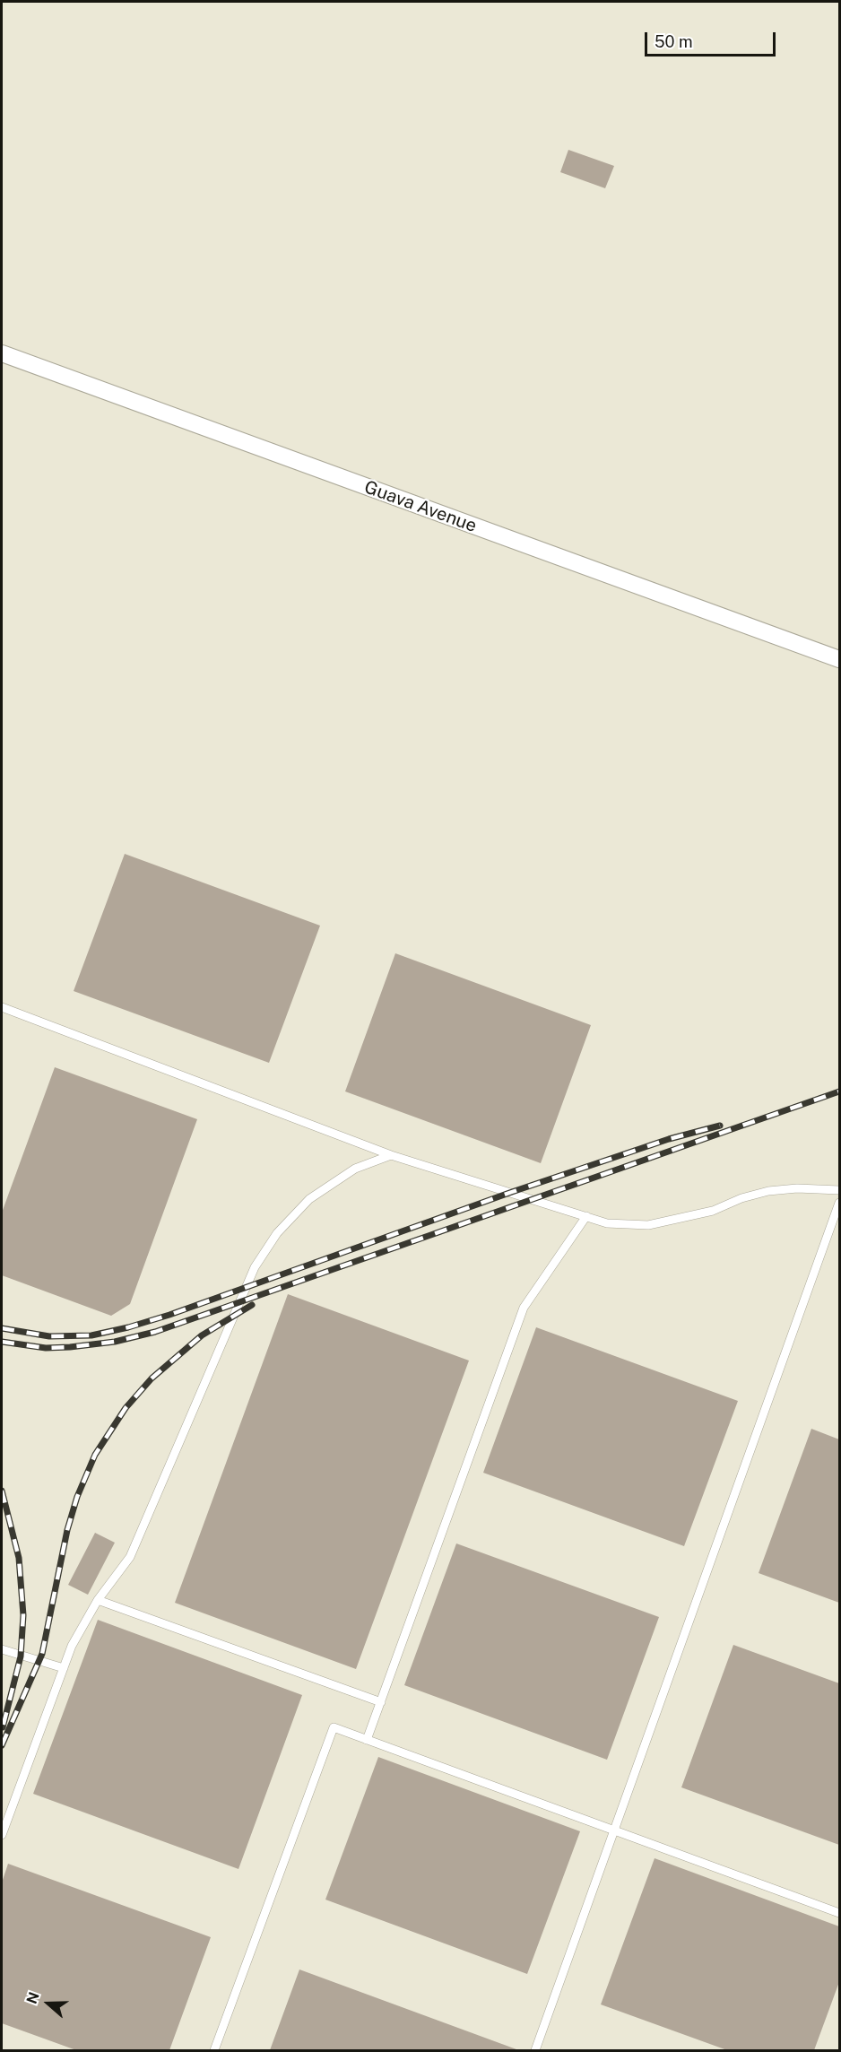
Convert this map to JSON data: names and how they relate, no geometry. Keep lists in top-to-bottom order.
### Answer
{
  "streets": {
    "street": ["Guava Avenue"]
  },
  "scale_bar": "50 m",
  "north": "left"
}
